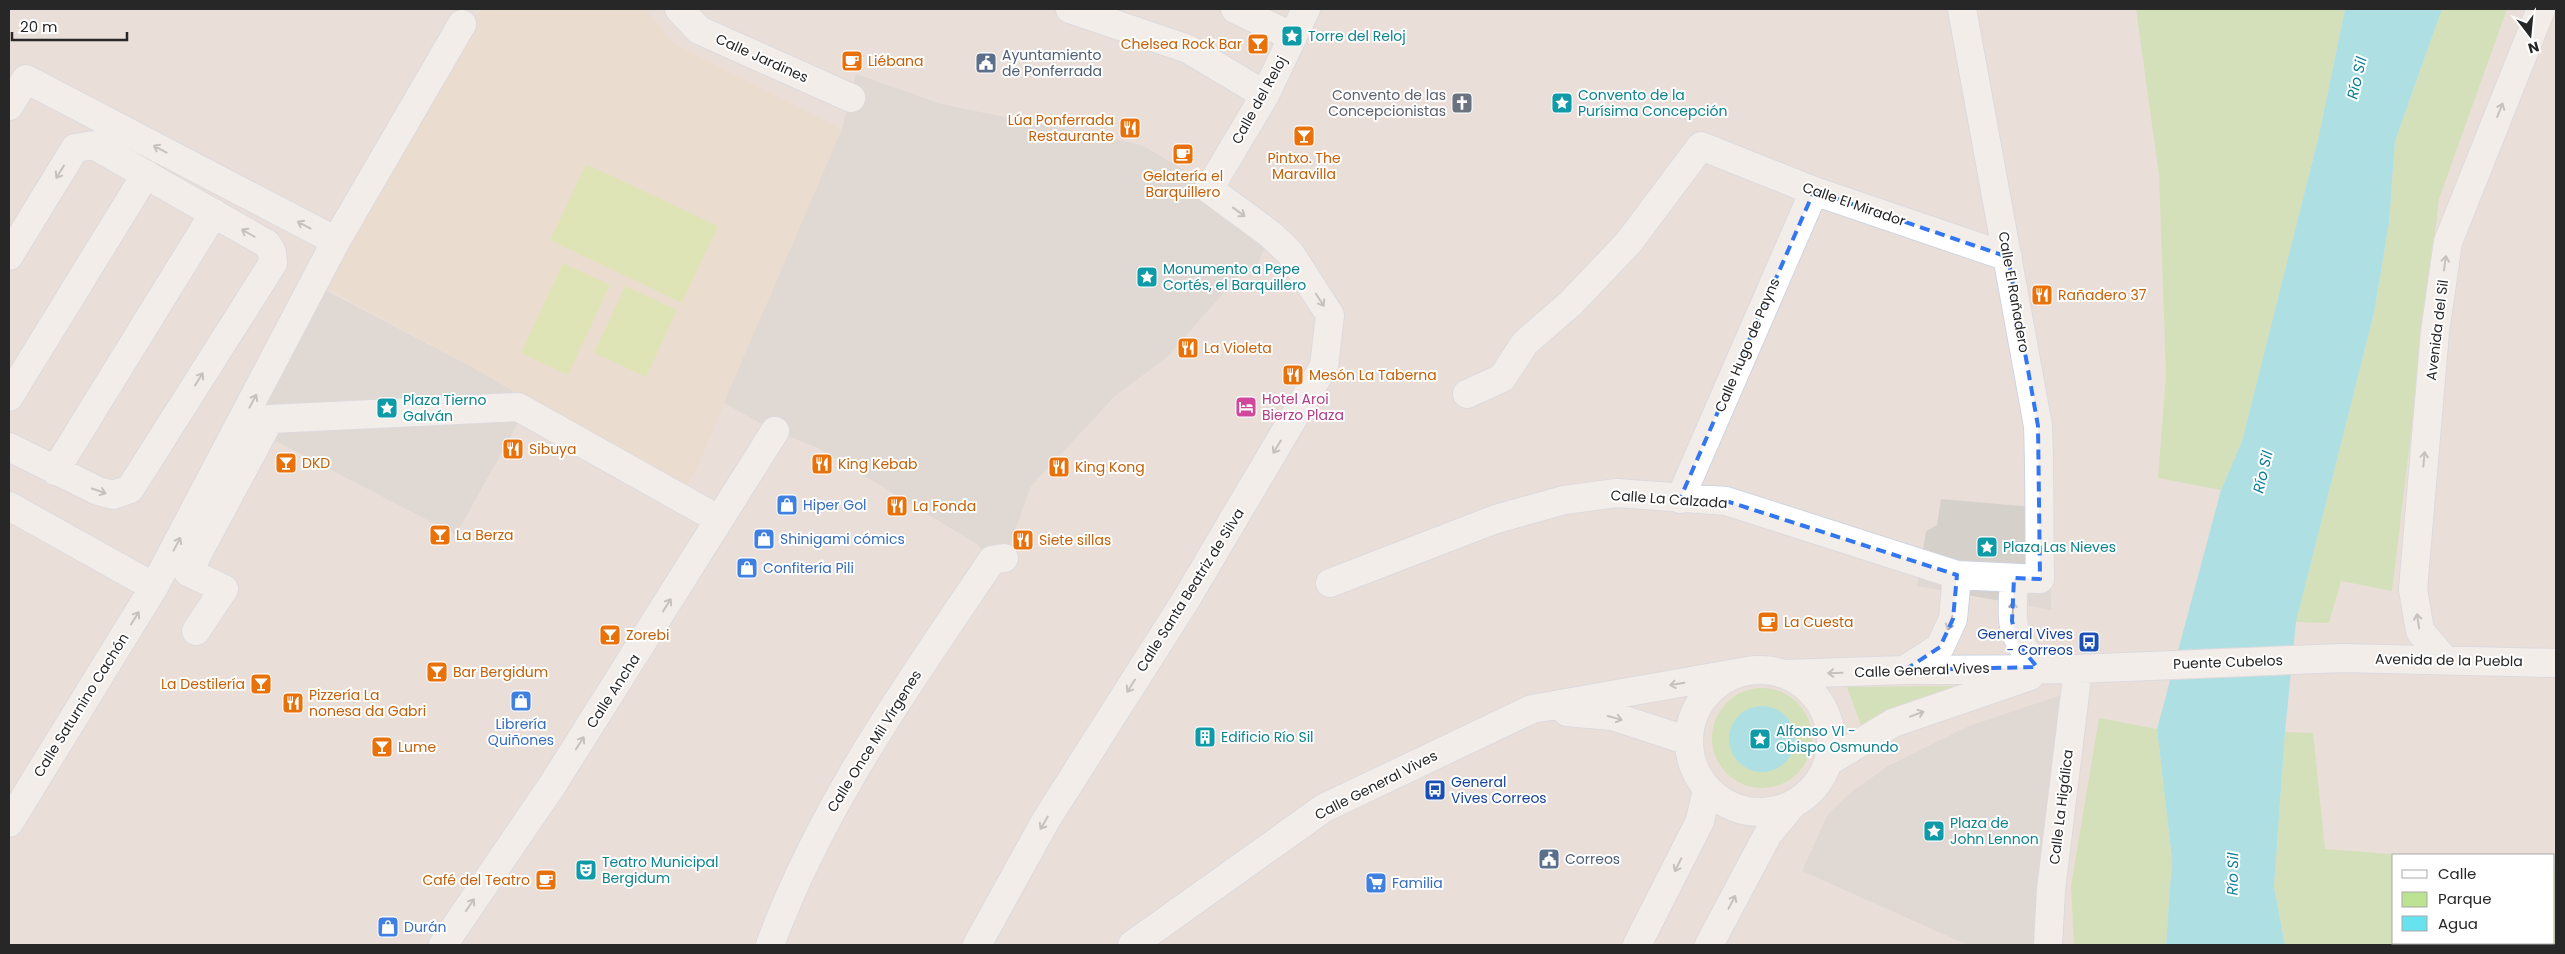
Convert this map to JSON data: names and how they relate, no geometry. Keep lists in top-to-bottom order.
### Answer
{
  "streets": {
    "street": [
      "Calle Jardines",
      "Calle del Reloj",
      "Calle El Mirador",
      "Calle El Rañadero",
      "Avenida del Sil",
      "Calle Hugo de Payns",
      "Calle La Calzada",
      "Calle Santa Beatriz de Silva",
      "Avenida de la Puebla",
      "Puente Cubelos",
      "Calle General Vives",
      "Calle Ancha",
      "Calle Saturnino Cachón",
      "Calle Once Mil Vírgenes",
      "Calle La Higálica"
    ]
  },
  "crossings": [
    ["Calle del Reloj", "Calle Santa Beatriz de Silva"],
    ["Calle El Mirador", "Calle El Rañadero"],
    ["Calle El Mirador", "Calle Hugo de Payns"],
    ["Calle El Rañadero", "Calle La Calzada"],
    ["Avenida del Sil", "Avenida de la Puebla"],
    ["Calle Hugo de Payns", "Calle La Calzada"],
    ["Avenida de la Puebla", "Puente Cubelos"],
    ["Puente Cubelos", "Calle General Vives"],
    ["Calle General Vives", "Calle La Higálica"]
  ],
  "one_way": ["Avenida del Sil", "Calle Santa Beatriz de Silva", "Calle Ancha"],
  "water": ["Río Sil"],
  "places": {
    "place": [
      "Torre del Reloj",
      "Convento de la Purísima Concepción",
      "Monumento a Pepe Cortés, el Barquillero",
      "Plaza Tierno Galván",
      "Plaza Las Nieves",
      "Alfonso VI - Obispo Osmundo",
      "Plaza de John Lennon"
    ],
    "bar": [
      "Chelsea Rock Bar",
      "Pintxo. The Maravilla",
      "DKD",
      "La Berza",
      "Zorebi",
      "Bar Bergidum",
      "La Destilería",
      "Lume"
    ],
    "cafe": [
      "Liébana",
      "Gelatería el Barquillero",
      "La Cuesta",
      "Café del Teatro"
    ],
    "public building": ["Ayuntamiento de Ponferrada", "Correos"],
    "church": ["Convento de las Concepcionistas"],
    "restaurant": [
      "Lúa Ponferrada Restaurante",
      "Rañadero 37",
      "La Violeta",
      "Mesón La Taberna",
      "Sibuya",
      "King Kebab",
      "King Kong",
      "La Fonda",
      "Siete sillas",
      "Pizzería La nonesa da Gabri"
    ],
    "hotel": ["Hotel Aroi Bierzo Plaza"],
    "shop": [
      "Hiper Gol",
      "Shinigami cómics",
      "Confitería Pili",
      "Librería Quiñones",
      "Durán"
    ],
    "bus stop": ["General Vives - Correos", "General Vives Correos"],
    "building": ["Edificio Río Sil"],
    "theatre": ["Teatro Municipal Bergidum"],
    "supermarket": ["Familia"]
  },
  "legend": ["Calle", "Parque", "Agua"],
  "scale_bar": "20 m",
  "north": "bottom"
}
